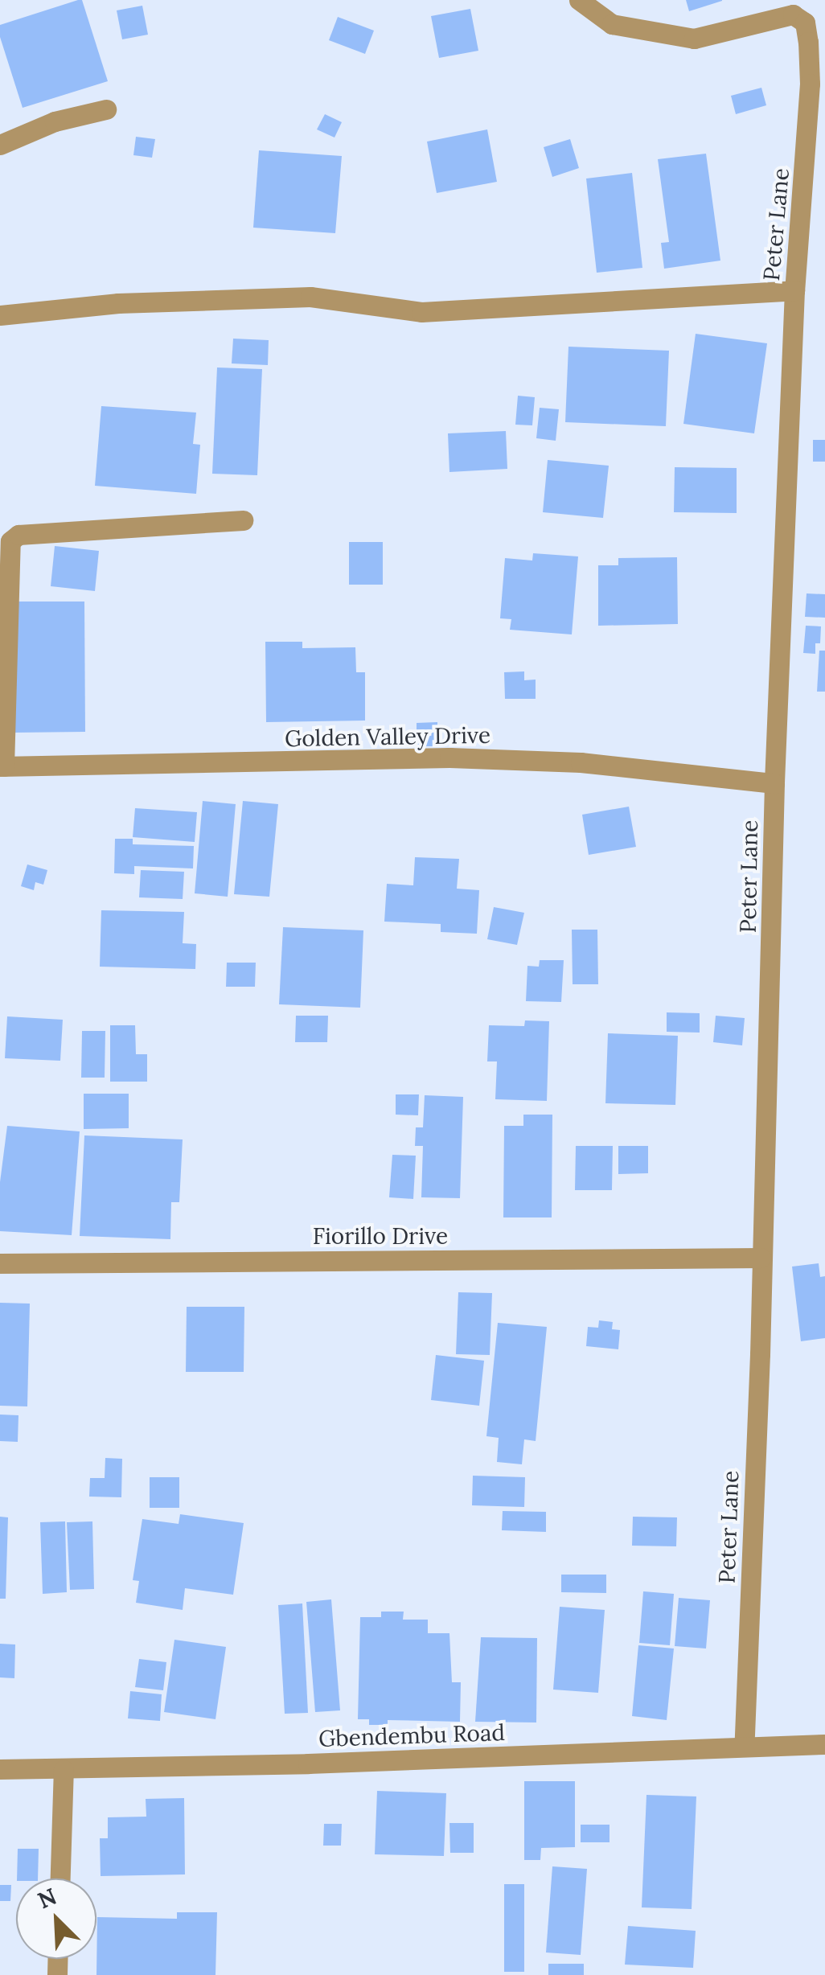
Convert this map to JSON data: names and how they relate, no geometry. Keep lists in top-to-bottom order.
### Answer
{
  "streets": {
    "street": [
      "Peter Lane",
      "Golden Valley Drive",
      "Fiorillo Drive",
      "Gbendembu Road"
    ]
  },
  "crossings": [
    ["Peter Lane", "Golden Valley Drive"],
    ["Peter Lane", "Fiorillo Drive"],
    ["Peter Lane", "Gbendembu Road"]
  ],
  "north": "top left"
}
